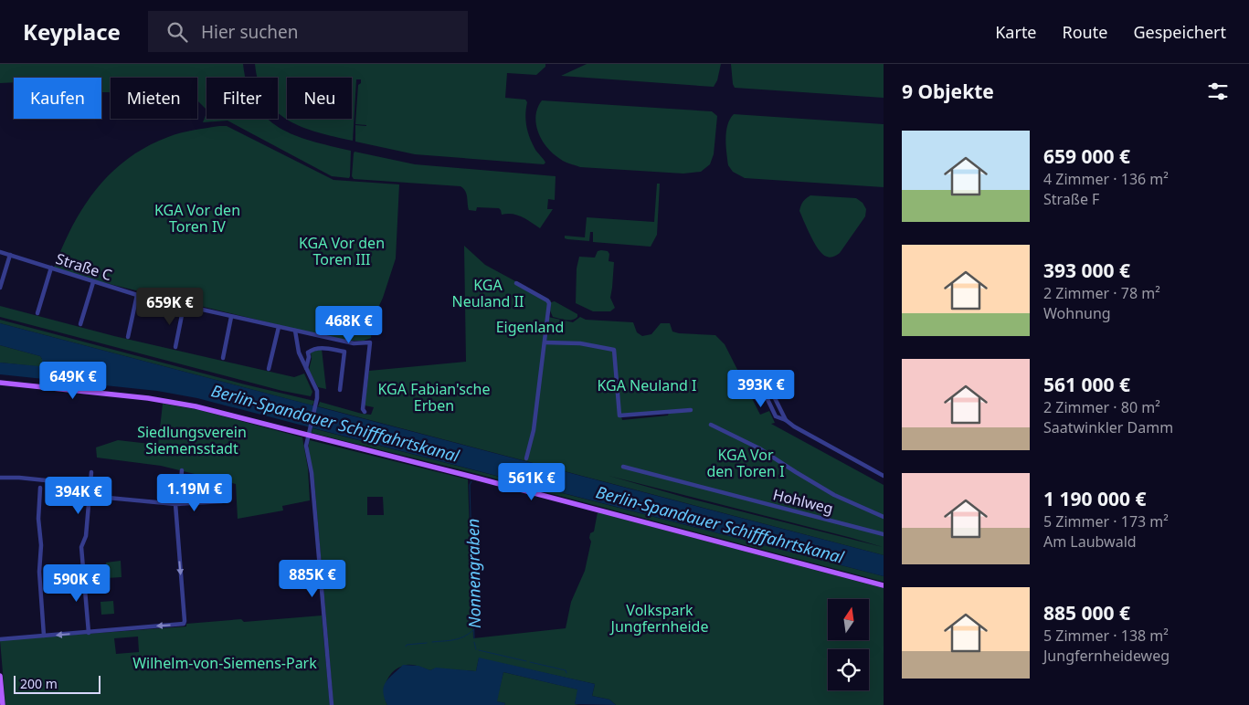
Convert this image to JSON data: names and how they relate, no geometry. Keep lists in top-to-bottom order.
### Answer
{
  "streets": {
    "street": ["Straße C", "Hohlweg"]
  },
  "water": ["Berlin-Spandauer Schifffahrtskanal", "Nonnengraben"],
  "parks": [
    "KGA Vor den Toren IV",
    "KGA Vor den Toren III",
    "KGA Neuland II",
    "Eigenland",
    "KGA Neuland I",
    "KGA Fabian'sche Erben",
    "Siedlungsverein Siemensstadt",
    "KGA Vor den Toren I",
    "Volkspark Jungfernheide",
    "Wilhelm-von-Siemens-Park"
  ],
  "scale_bar": "200 m",
  "north": "top",
  "page": {
    "header": "Keyplace",
    "search": "Hier suchen",
    "nav": ["Karte", "Route", "Gespeichert"],
    "heading": "9 Objekte",
    "chip": [
      "Kaufen",
      "Mieten",
      "Filter",
      "Neu"
    ],
    "list": [
      {
        "name": "659 000 €",
        "note": "4 Zimmer · 136 m² · Straße F"
      },
      {
        "name": "393 000 €",
        "note": "2 Zimmer · 78 m² · Wohnung"
      },
      {
        "name": "561 000 €",
        "note": "2 Zimmer · 80 m² · Saatwinkler Damm"
      },
      {
        "name": "1 190 000 €",
        "note": "5 Zimmer · 173 m² · Am Laubwald"
      },
      {
        "name": "885 000 €",
        "note": "5 Zimmer · 138 m² · Jungfernheideweg"
      }
    ],
    "price": [
      "659K €",
      "468K €",
      "649K €",
      "393K €",
      "561K €",
      "1.19M €",
      "394K €",
      "885K €",
      "590K €"
    ],
    "scale": "200 m"
  }
}
